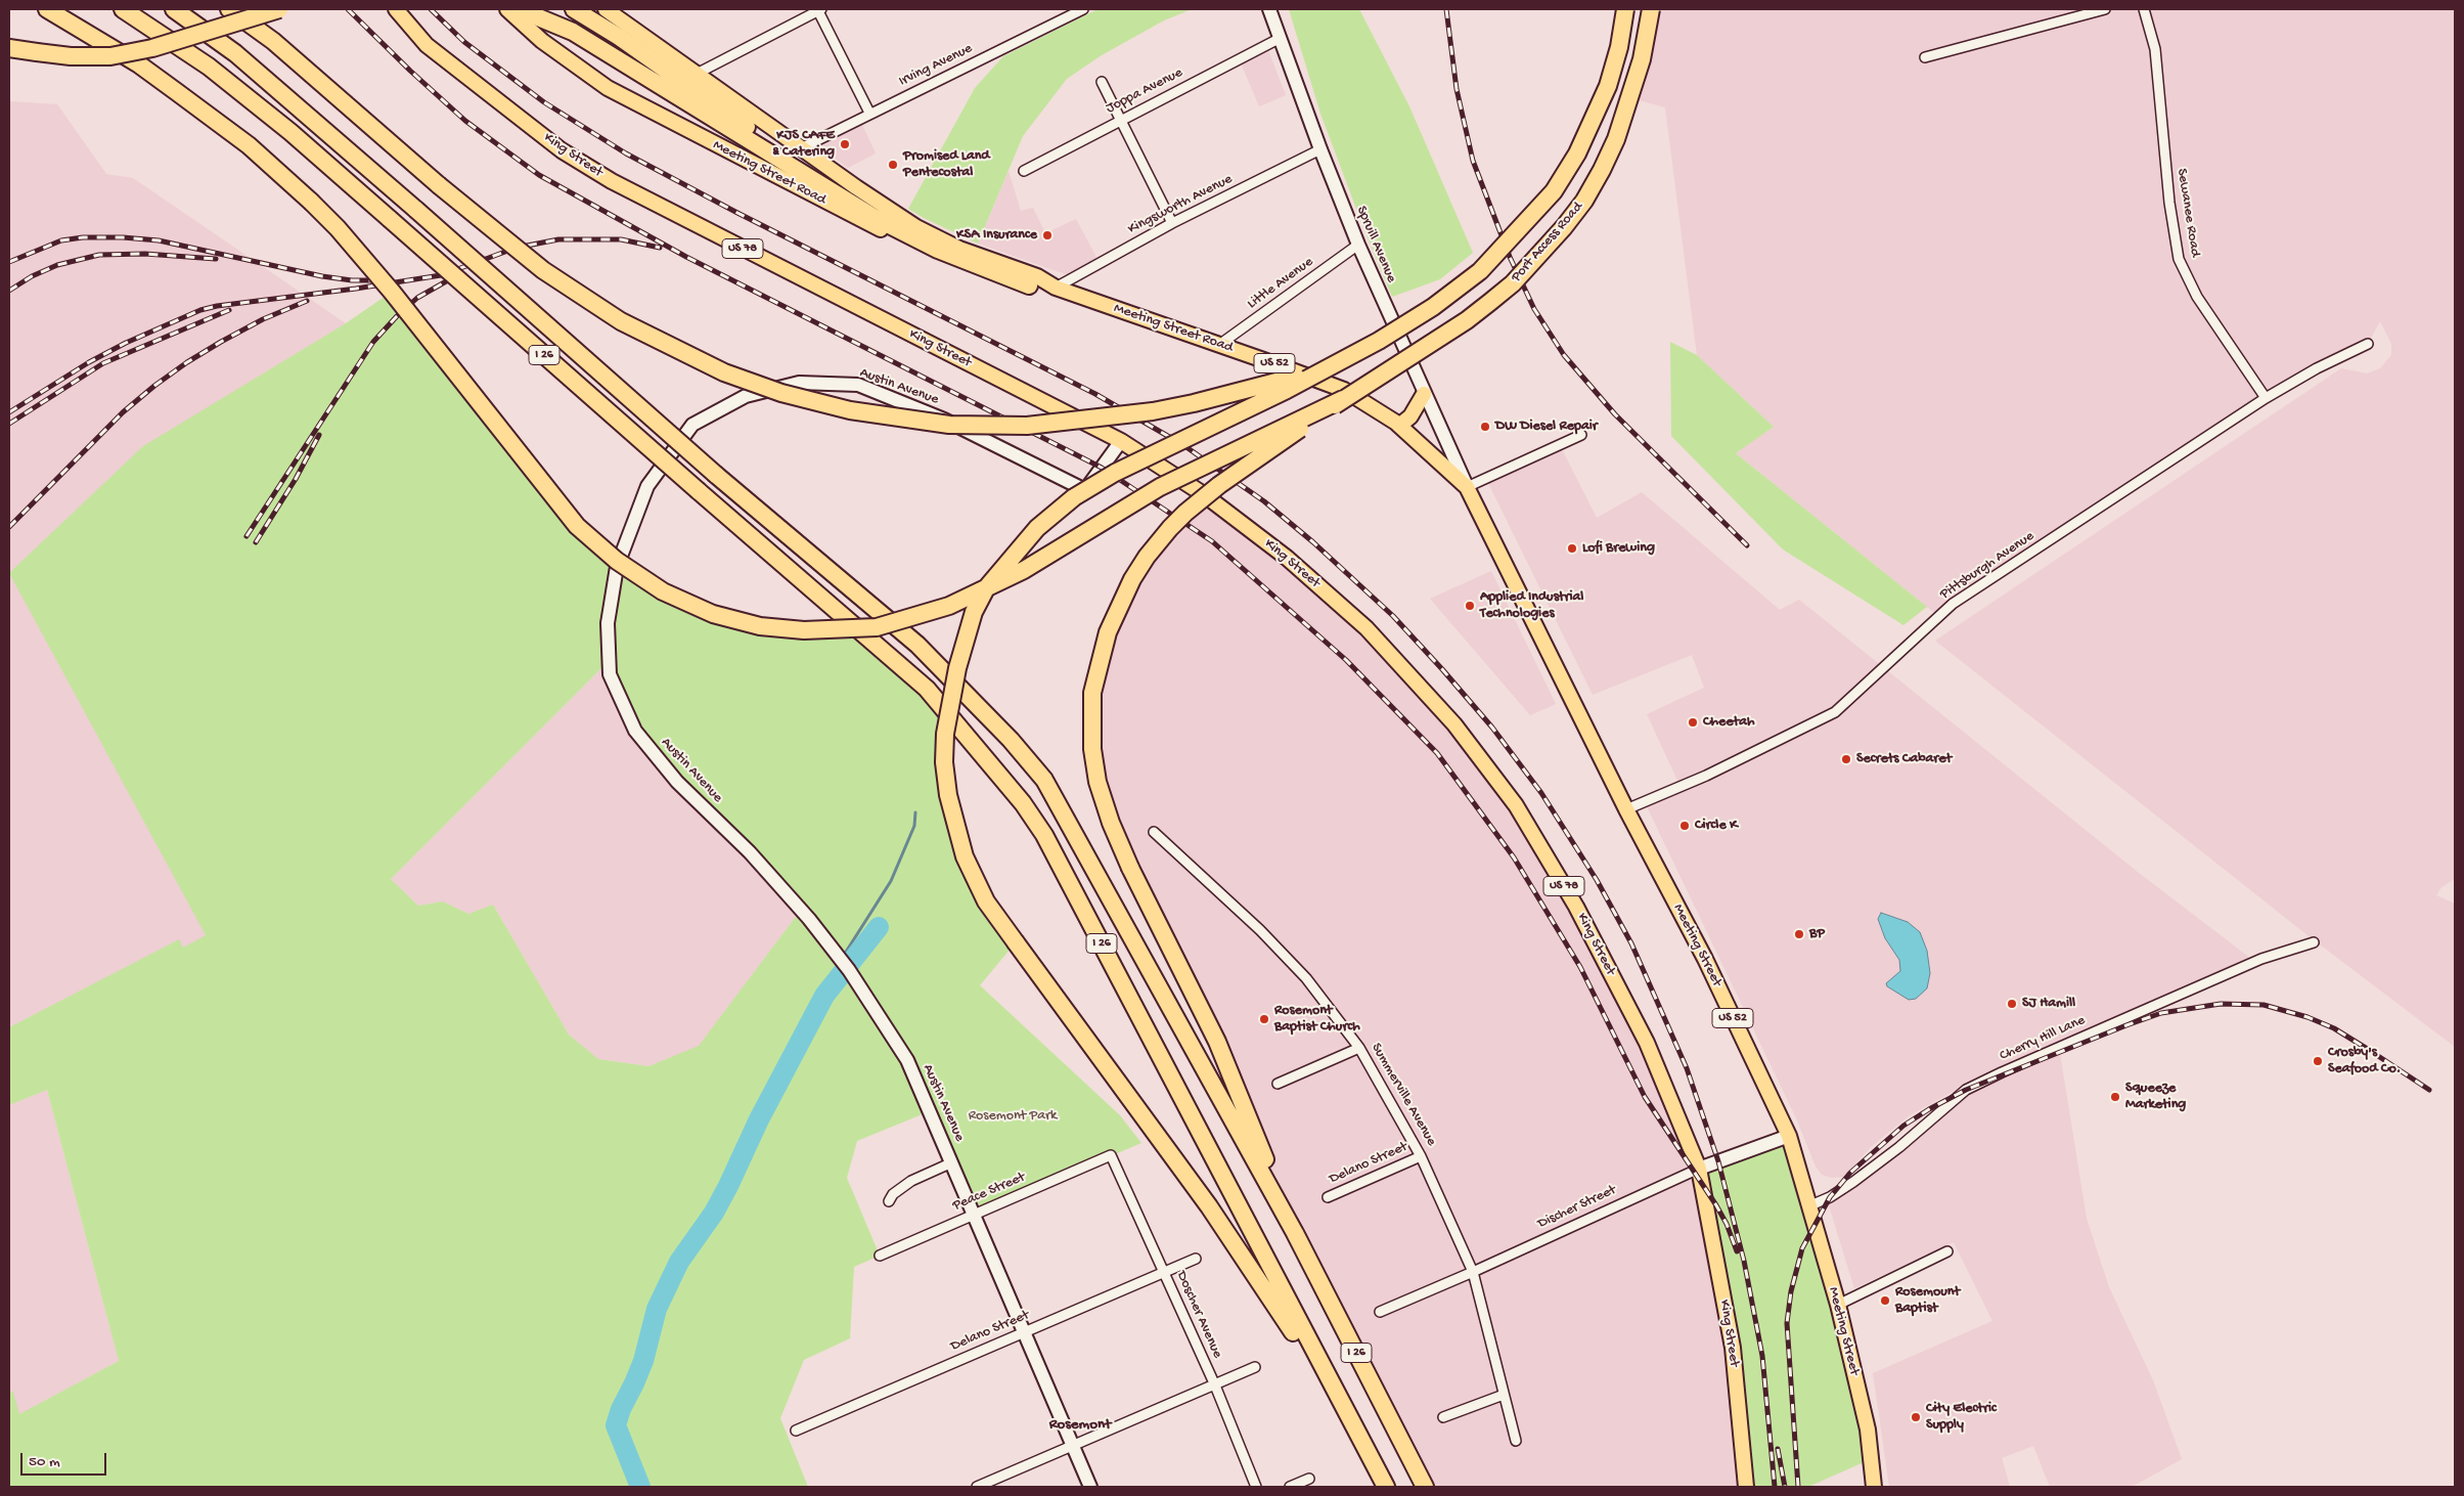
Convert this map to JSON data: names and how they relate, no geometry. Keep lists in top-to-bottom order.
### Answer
{
  "streets": {
    "highway": ["Port Access Road", "I 26"],
    "main road": [
      "King Street",
      "Meeting Street Road",
      "US 78",
      "US 52",
      "Meeting Street"
    ],
    "street": [
      "Irving Avenue",
      "Joppa Avenue",
      "Kingsworth Avenue",
      "Sewanee Road",
      "Spruill Avenue",
      "Little Avenue",
      "Austin Avenue",
      "Pittsburgh Avenue",
      "Cherry Hill Lane",
      "Summerville Avenue",
      "Delano Street",
      "Peace Street",
      "Discher Street",
      "Doscher Avenue"
    ]
  },
  "crossings": [
    ["Irving Avenue", "Meeting Street Road"],
    ["Joppa Avenue", "Spruill Avenue"],
    ["King Street", "Austin Avenue"],
    ["King Street", "Discher Street"],
    ["Meeting Street Road", "Kingsworth Avenue"],
    ["Meeting Street Road", "Spruill Avenue"],
    ["Meeting Street Road", "Little Avenue"],
    ["Meeting Street Road", "Meeting Street"],
    ["Kingsworth Avenue", "Spruill Avenue"],
    ["Sewanee Road", "Pittsburgh Avenue"],
    ["Spruill Avenue", "Little Avenue"],
    ["Spruill Avenue", "Meeting Street"],
    ["Austin Avenue", "Delano Street"],
    ["Austin Avenue", "Peace Street"],
    ["Pittsburgh Avenue", "Meeting Street"],
    ["Meeting Street", "Cherry Hill Lane"],
    ["Meeting Street", "Discher Street"],
    ["Summerville Avenue", "Delano Street"],
    ["Summerville Avenue", "Discher Street"],
    ["Delano Street", "Doscher Avenue"],
    ["Peace Street", "Doscher Avenue"]
  ],
  "districts": ["Rosemont"],
  "parks": ["Rosemont Park"],
  "places": [
    "KJS CAFE & Catering",
    "Promised Land Pentecostal",
    "KSA Insurance",
    "DW Diesel Repair",
    "Lofi Brewing",
    "Applied Industrial Technologies",
    "Cheetah",
    "Secrets Cabaret",
    "Circle K",
    "BP",
    "SJ Hamill",
    "Rosemont Baptist Church",
    "Crosby's Seafood Co.",
    "Squeeze Marketing",
    "Rosemount Baptist",
    "City Electric Supply"
  ],
  "scale_bar": "50 m"
}
